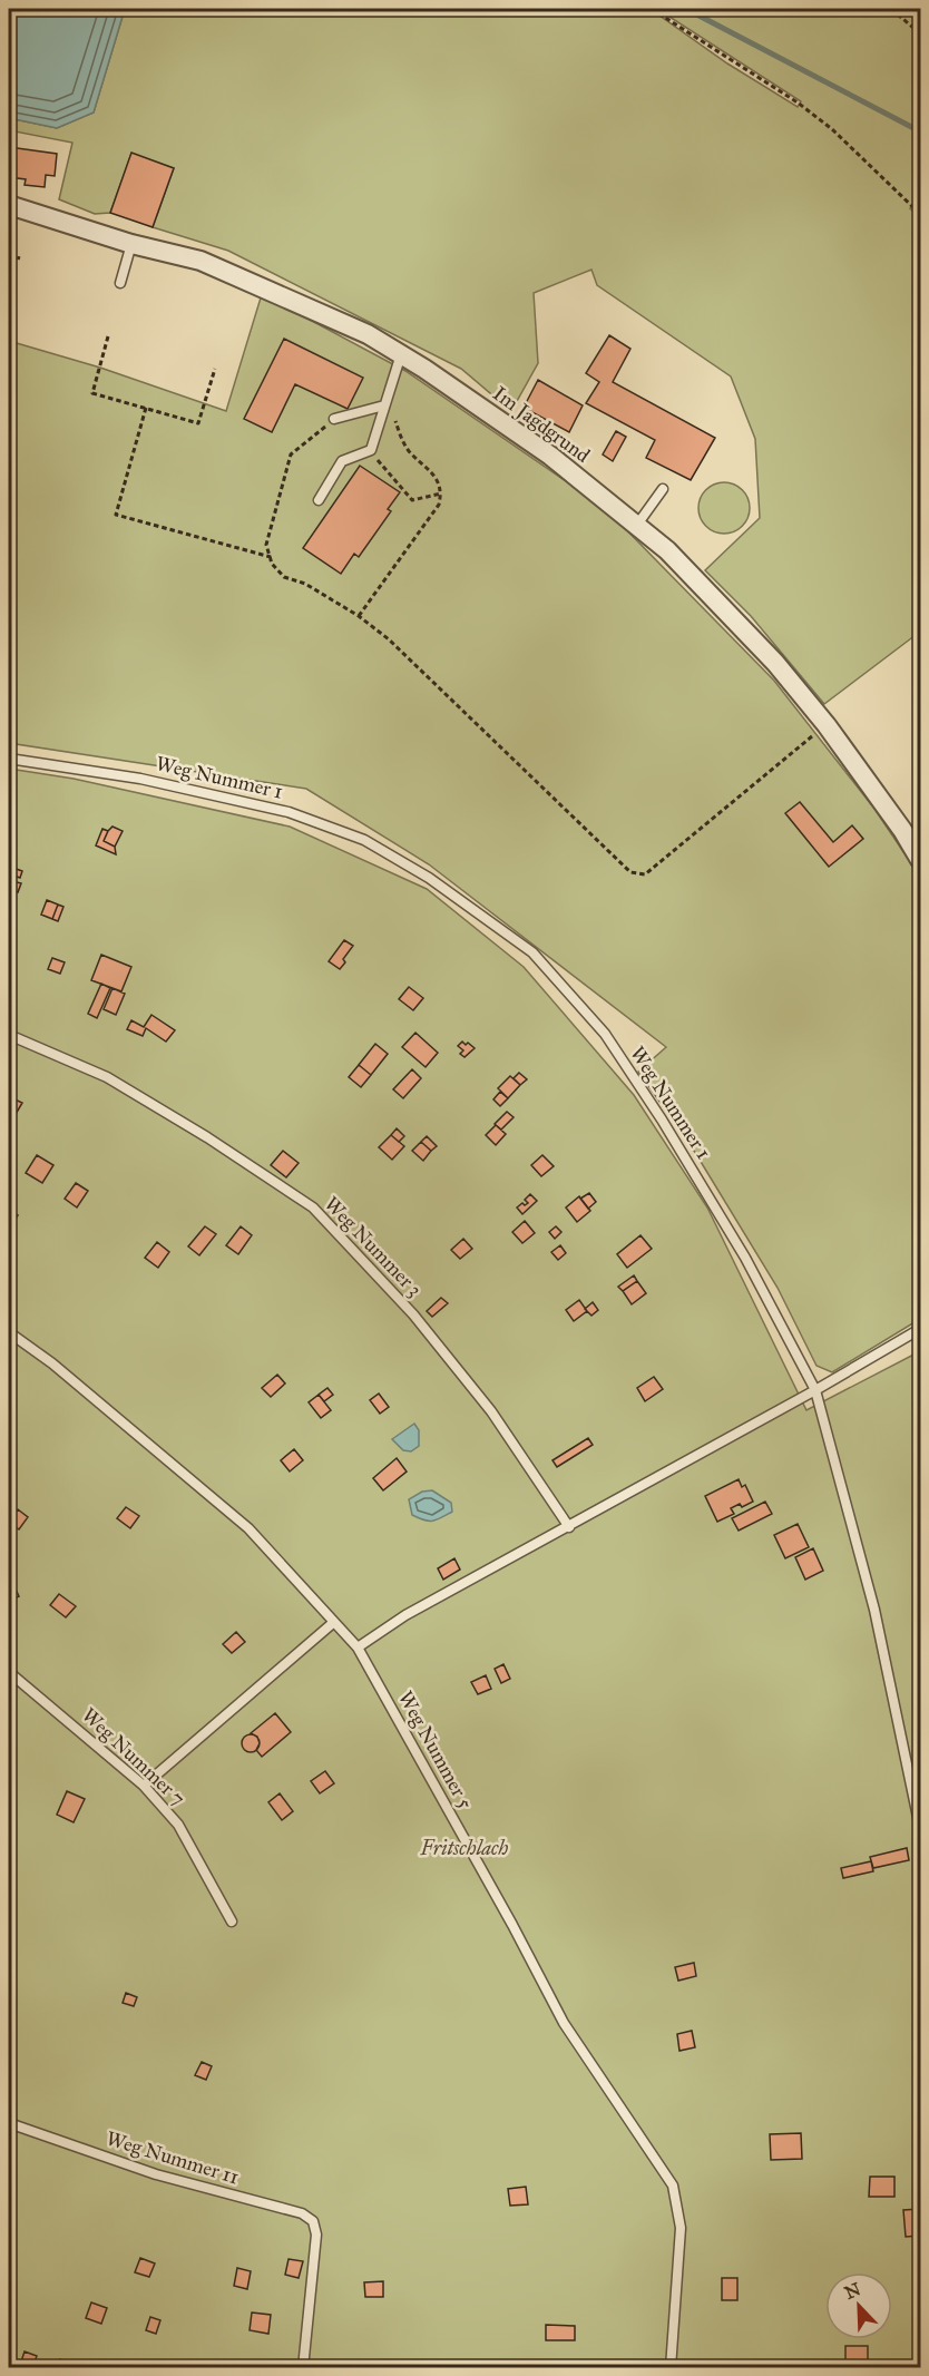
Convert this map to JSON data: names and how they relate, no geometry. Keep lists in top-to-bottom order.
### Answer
{
  "streets": {
    "street": ["Im Jagdgrund"],
    "lane": [
      "Weg Nummer 1",
      "Weg Nummer 3",
      "Weg Nummer 5",
      "Weg Nummer 7",
      "Weg Nummer 11"
    ]
  },
  "parks": ["Fritschlach"],
  "north": "top left"
}
